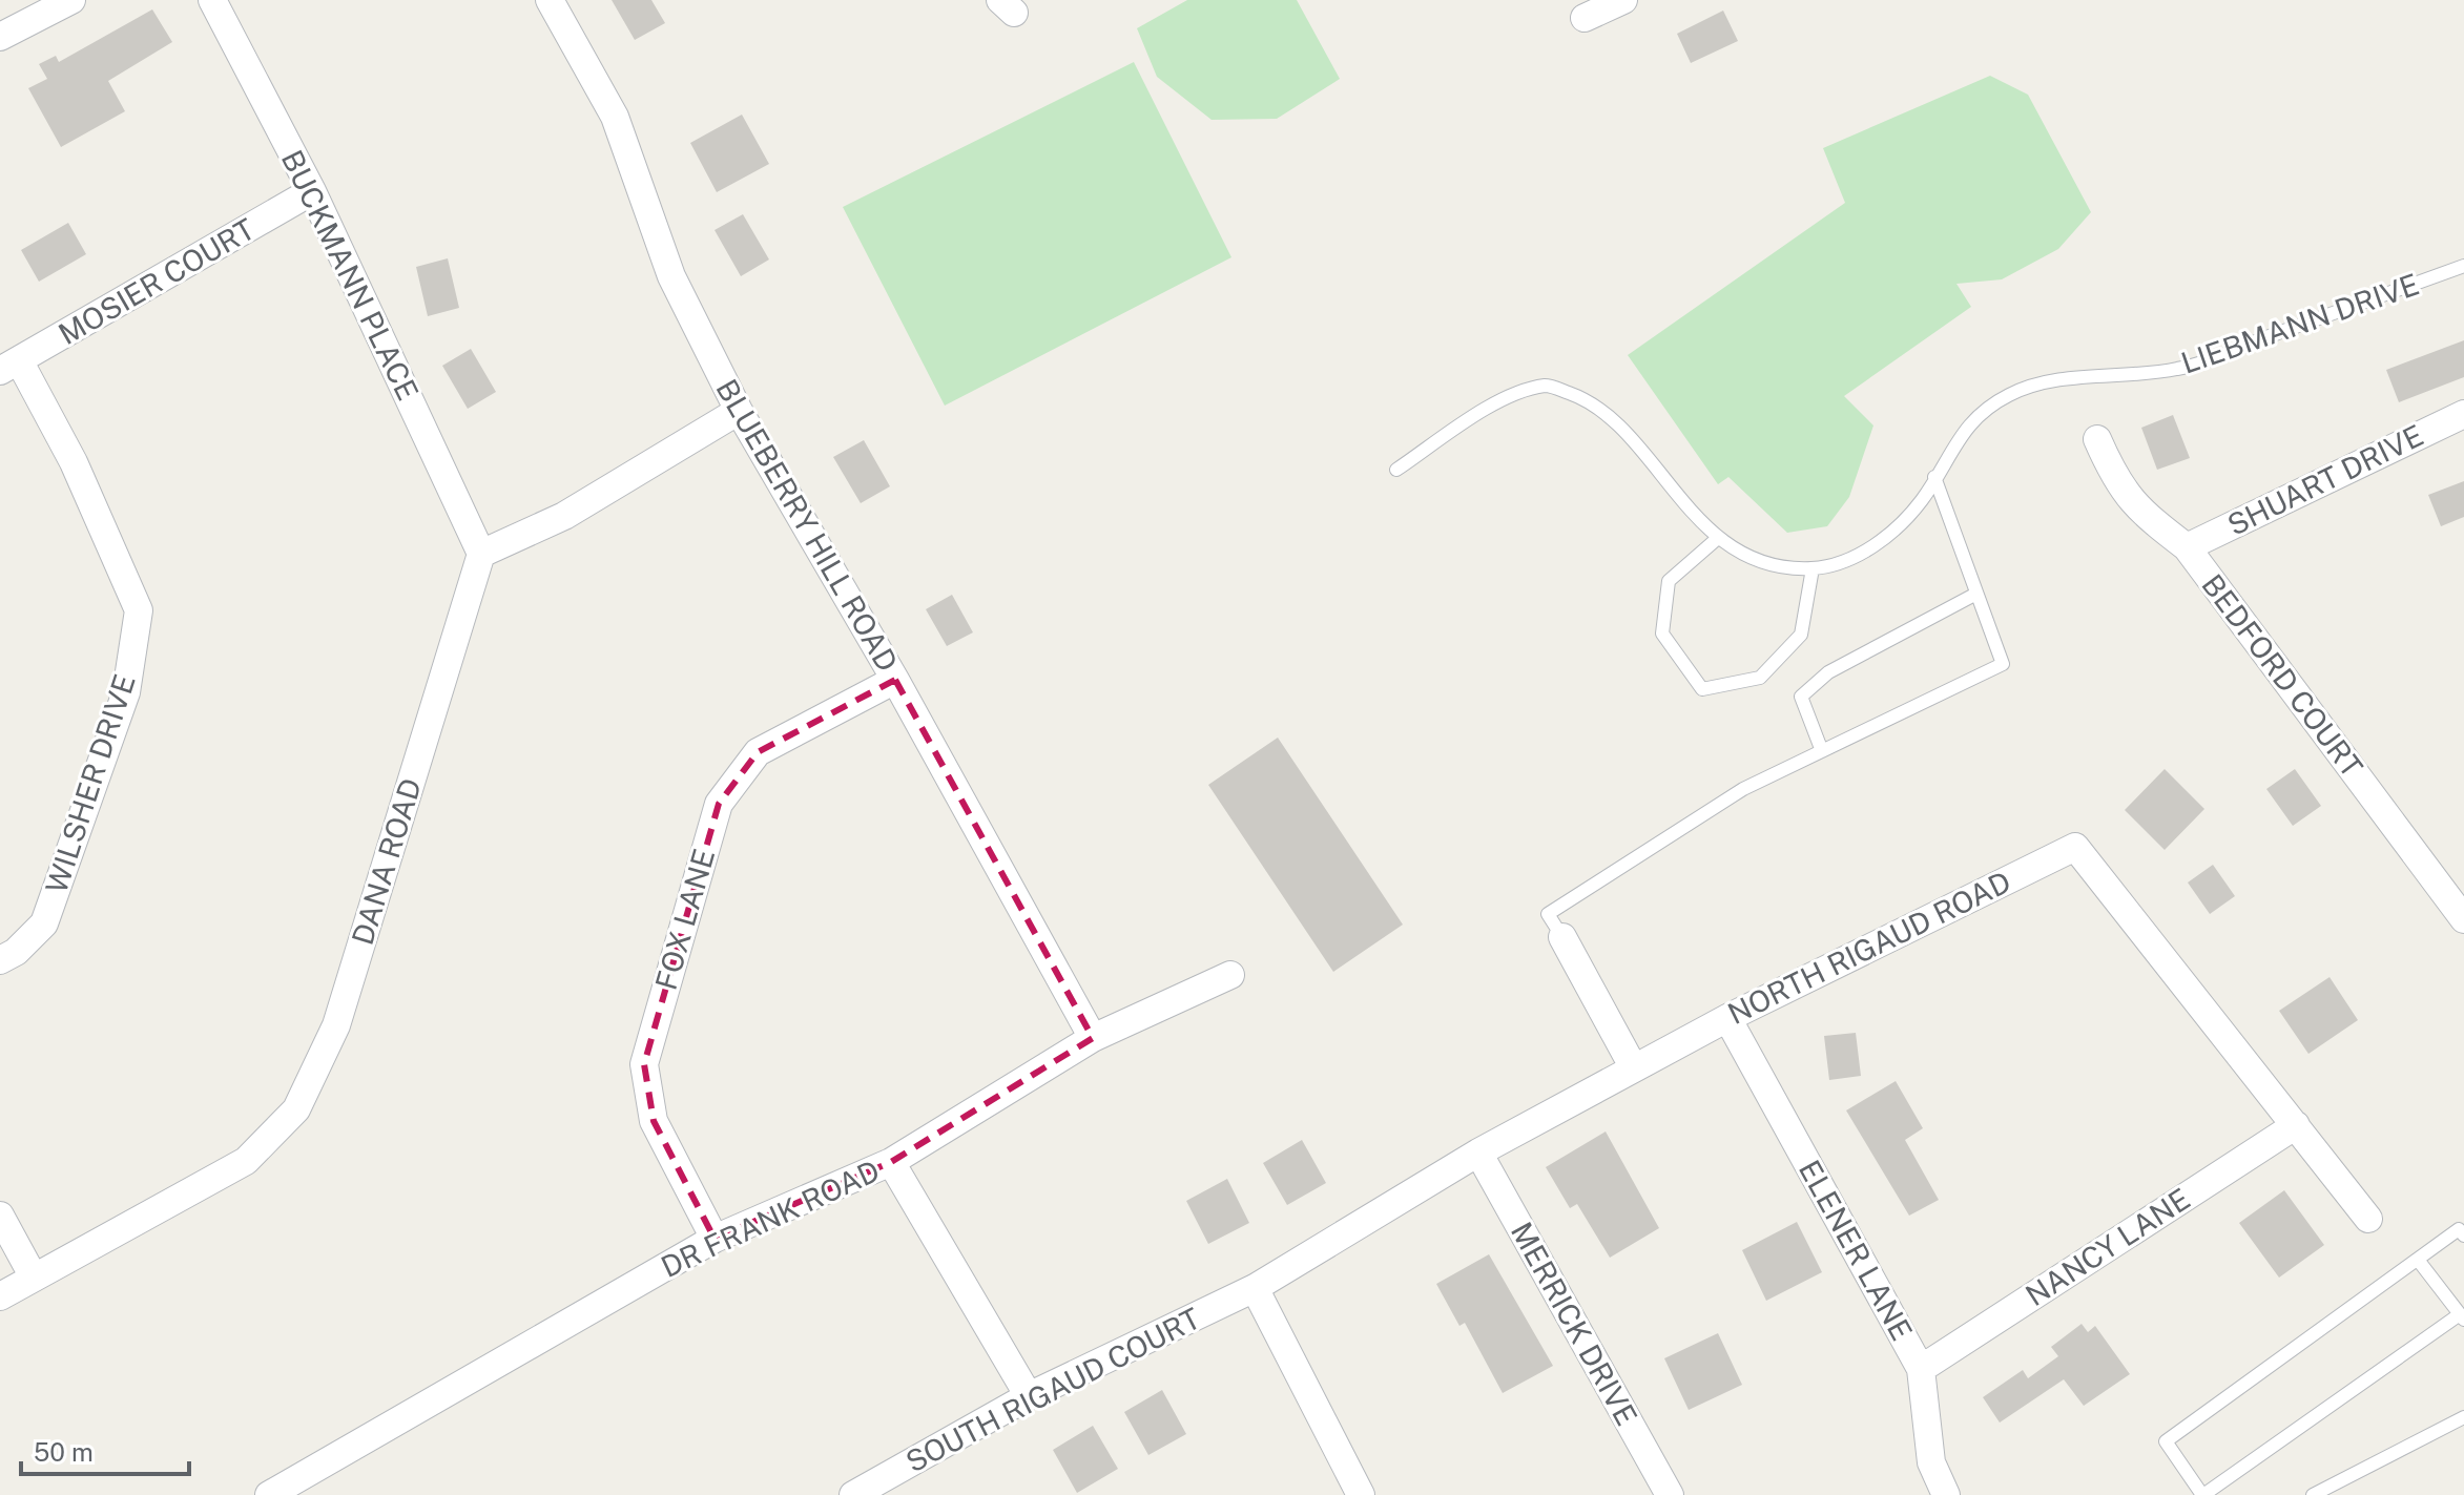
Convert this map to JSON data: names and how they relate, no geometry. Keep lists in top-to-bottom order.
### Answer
{
  "streets": {
    "street": [
      "BUCKMANN PLACE",
      "MOSIER COURT",
      "SHUART DRIVE",
      "BLUEBERRY HILL ROAD",
      "BEDFORD COURT",
      "WILSHER DRIVE",
      "DANA ROAD",
      "FOX LANE",
      "NORTH RIGAUD ROAD",
      "DR FRANK ROAD",
      "NANCY LANE",
      "ELENER LANE",
      "MERRICK DRIVE",
      "SOUTH RIGAUD COURT"
    ],
    "lane": ["LIEBMANN DRIVE"]
  },
  "crossings": [
    ["BUCKMANN PLACE", "MOSIER COURT"],
    ["BUCKMANN PLACE", "DANA ROAD"],
    ["MOSIER COURT", "WILSHER DRIVE"],
    ["SHUART DRIVE", "BEDFORD COURT"],
    ["BLUEBERRY HILL ROAD", "FOX LANE"],
    ["BLUEBERRY HILL ROAD", "DR FRANK ROAD"],
    ["FOX LANE", "DR FRANK ROAD"],
    ["NORTH RIGAUD ROAD", "NANCY LANE"],
    ["NORTH RIGAUD ROAD", "ELENER LANE"],
    ["NORTH RIGAUD ROAD", "MERRICK DRIVE"],
    ["NORTH RIGAUD ROAD", "SOUTH RIGAUD COURT"],
    ["NANCY LANE", "ELENER LANE"]
  ],
  "scale_bar": "50 m"
}
